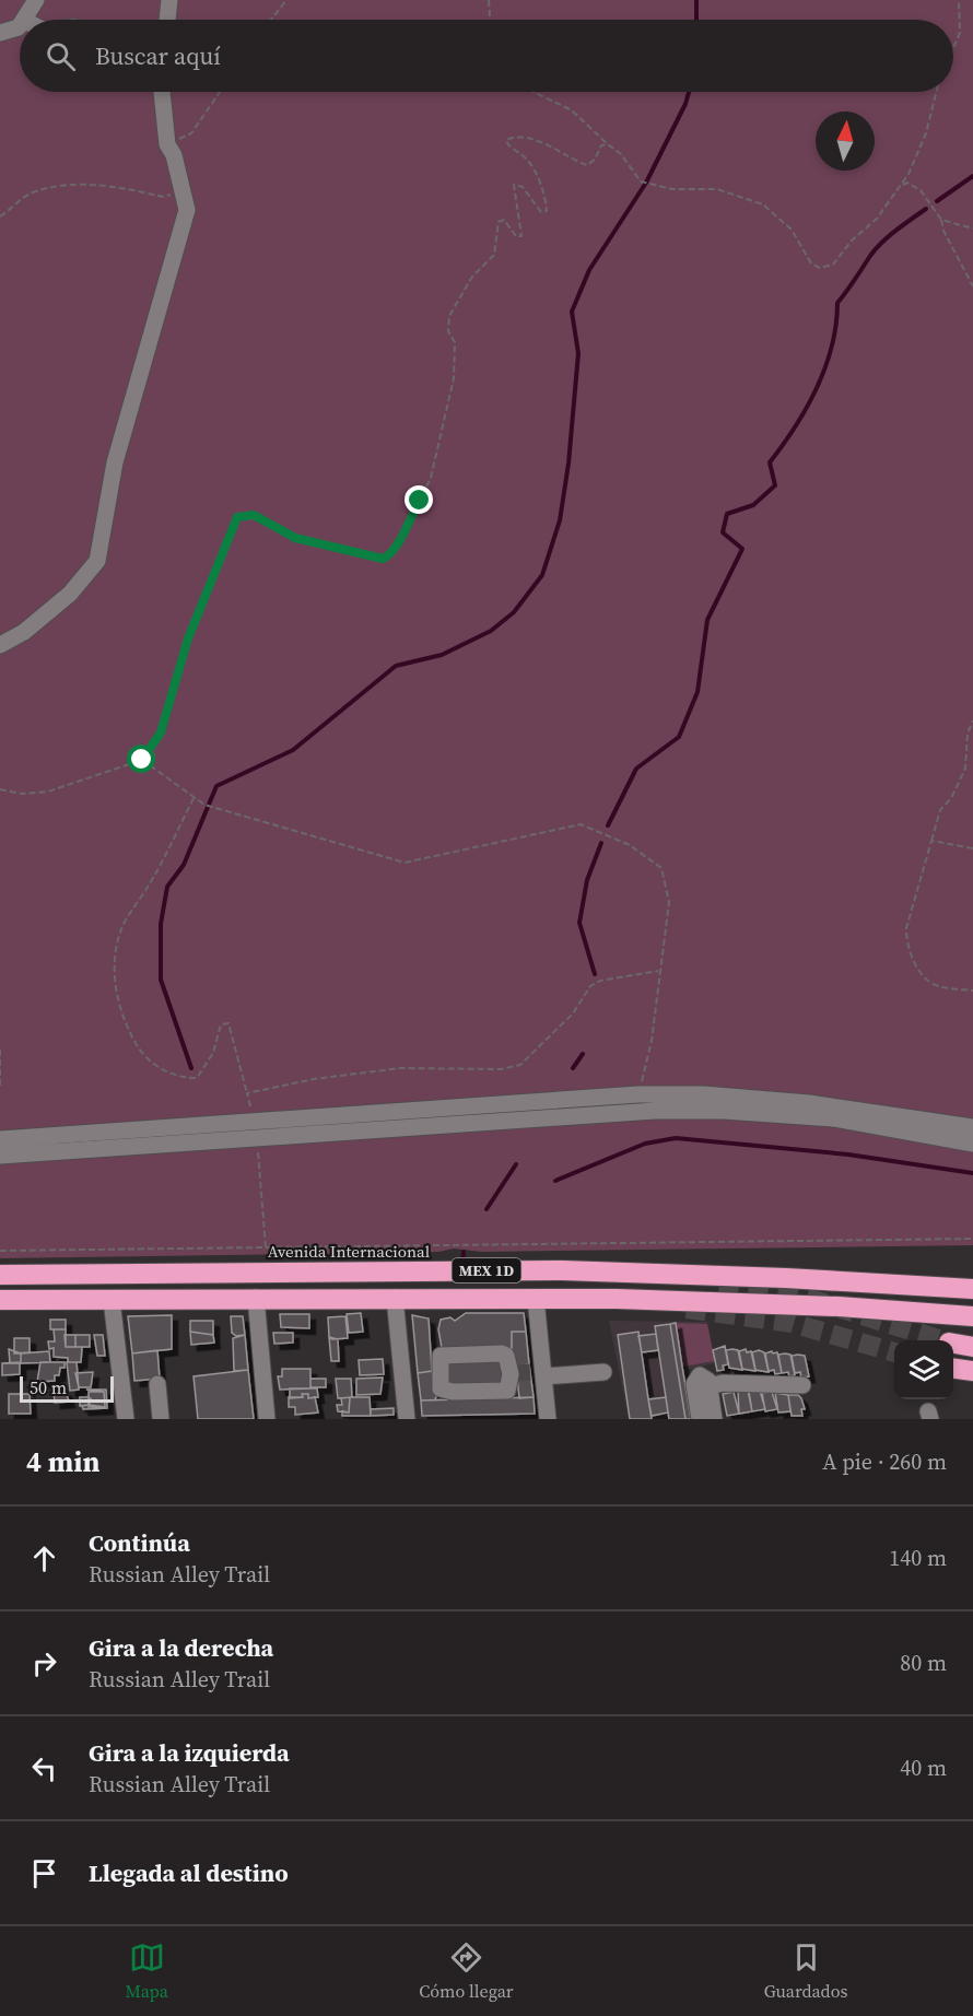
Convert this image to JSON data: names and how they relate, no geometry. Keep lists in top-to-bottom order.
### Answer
{
  "streets": {
    "highway": ["Avenida Internacional", "MEX 1D"]
  },
  "scale_bar": "50 m",
  "north": "top",
  "page": {
    "search": "Buscar aquí",
    "scale": "50 m",
    "heading": ["4 min", "A pie · 260 m"],
    "list": [
      ["Continúa", "Russian Alley Trail", "140 m"],
      ["Gira a la derecha", "Russian Alley Trail", "80 m"],
      ["Gira a la izquierda", "Russian Alley Trail", "40 m"],
      "Llegada al destino"
    ],
    "nav": ["Mapa", "Cómo llegar", "Guardados"]
  }
}
